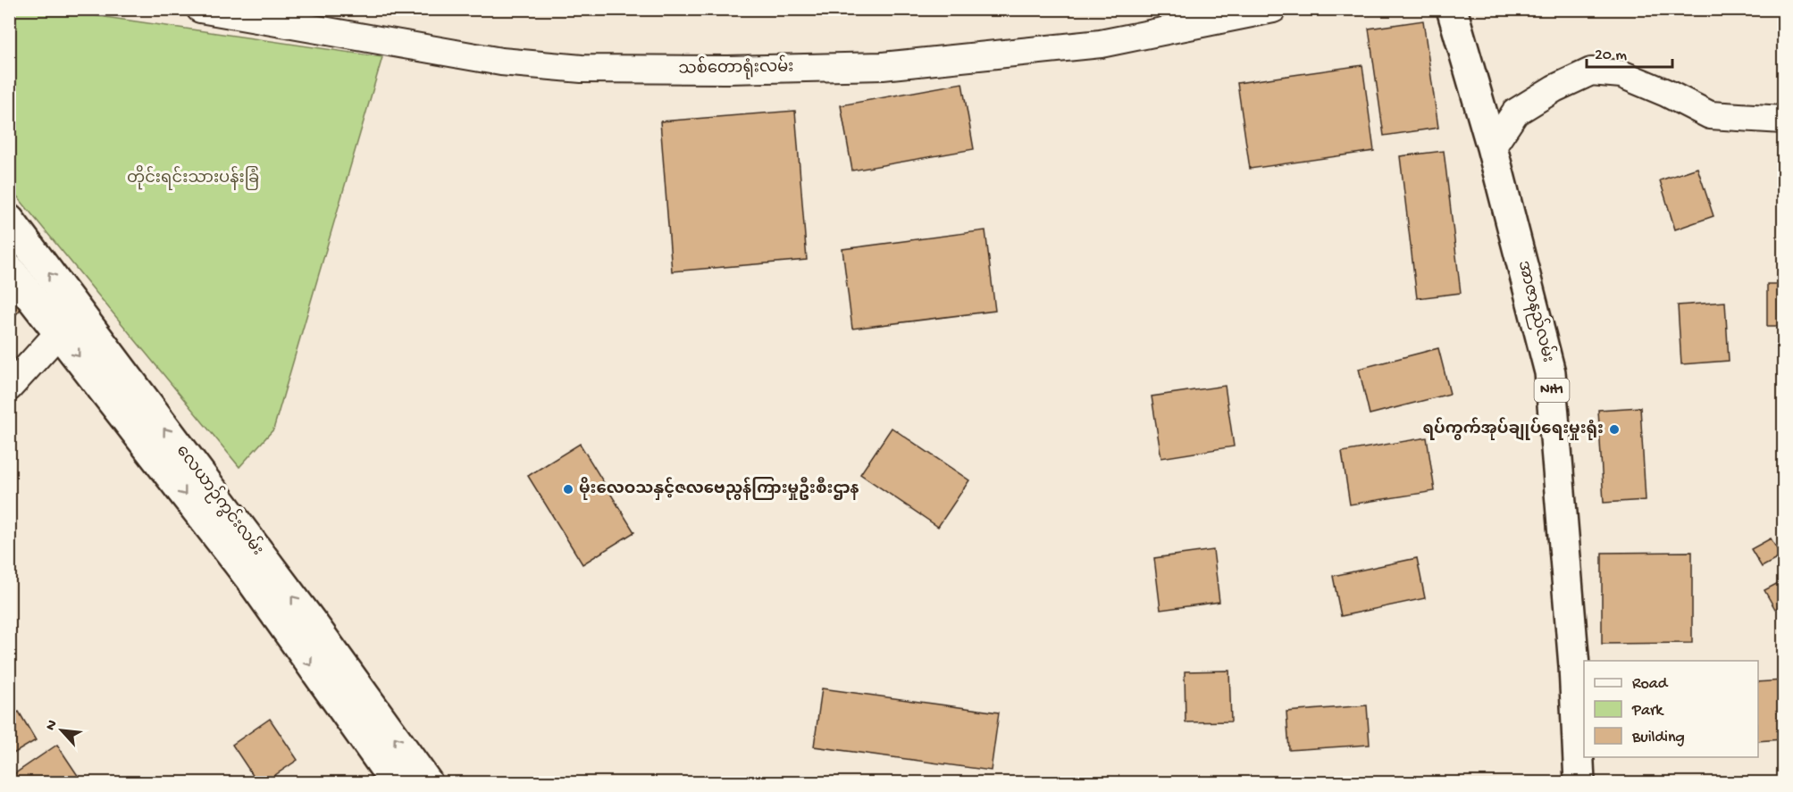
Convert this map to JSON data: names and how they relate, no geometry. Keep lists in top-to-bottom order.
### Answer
{
  "streets": {
    "main road": ["အာဇာနည်လမ်း", "NH1", "လေယာဉ်ကွင်းလမ်း"],
    "street": ["သစ်တောရုံးလမ်း"]
  },
  "parks": ["တိုင်းရင်းသားပန်းခြံ"],
  "places": ["ရပ်ကွက်အုပ်ချုပ်ရေးမှုးရုံး", "မိုးလေဝသနှင့်ဇလဗေညွန်ကြားမှုဦးစီးဌာန"],
  "legend": ["Road", "Park", "Building"],
  "scale_bar": "20 m",
  "north": "top left"
}
